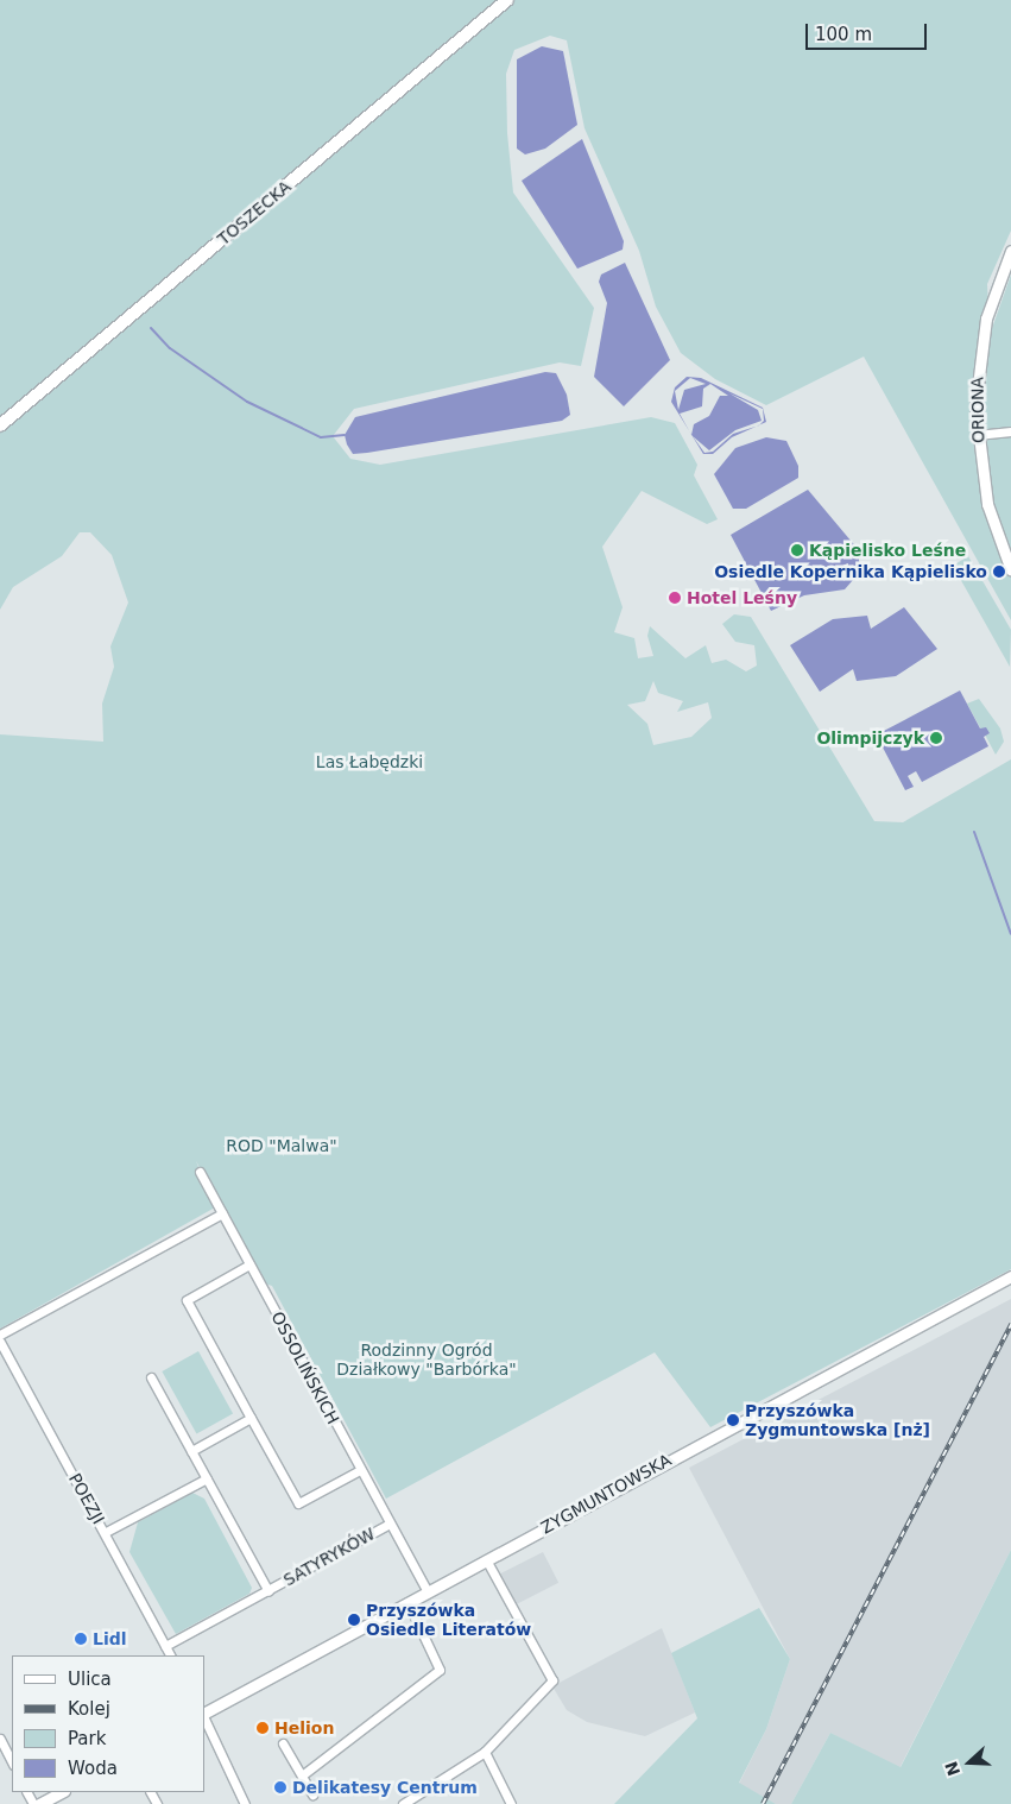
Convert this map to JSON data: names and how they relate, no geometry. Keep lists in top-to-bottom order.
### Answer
{
  "streets": {
    "main road": ["TOSZECKA"],
    "street": [
      "ORIONA",
      "OSSOLIŃSKICH",
      "ZYGMUNTOWSKA",
      "POEZJI",
      "SATYRYKÓW"
    ]
  },
  "crossings": [
    ["OSSOLIŃSKICH", "ZYGMUNTOWSKA"],
    ["OSSOLIŃSKICH", "SATYRYKÓW"],
    ["POEZJI", "SATYRYKÓW"]
  ],
  "parks": ["Las Łabędzki", "ROD \"Malwa\"", "Rodzinny Ogród Działkowy \"Barbórka\""],
  "places": [
    "Kąpielisko Leśne",
    "Osiedle Kopernika Kąpielisko",
    "Hotel Leśny",
    "Olimpijczyk",
    "Przyszówka Zygmuntowska [nż]",
    "Przyszówka Osiedle Literatów",
    "Lidl",
    "Helion",
    "Delikatesy Centrum"
  ],
  "legend": [
    "Ulica",
    "Kolej",
    "Park",
    "Woda"
  ],
  "scale_bar": "100 m",
  "north": "left"
}
